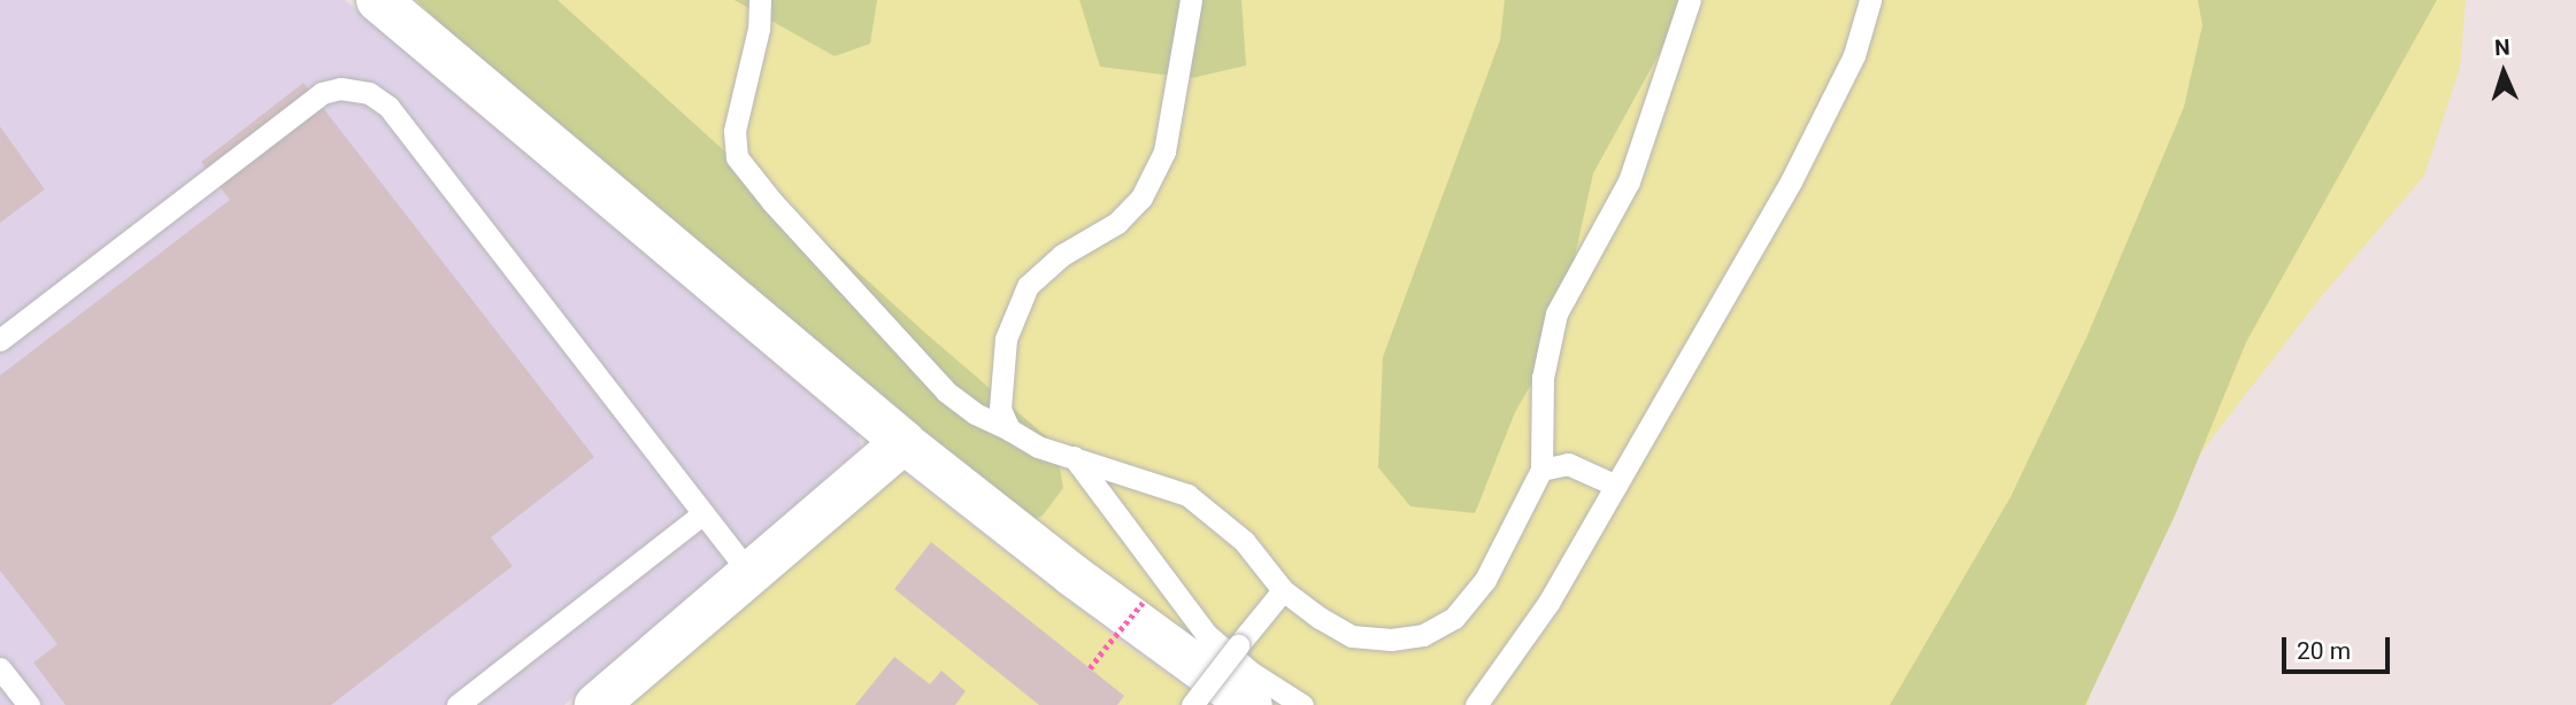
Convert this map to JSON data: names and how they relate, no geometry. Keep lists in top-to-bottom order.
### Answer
{
  "scale_bar": "20 m",
  "north": "top"
}
